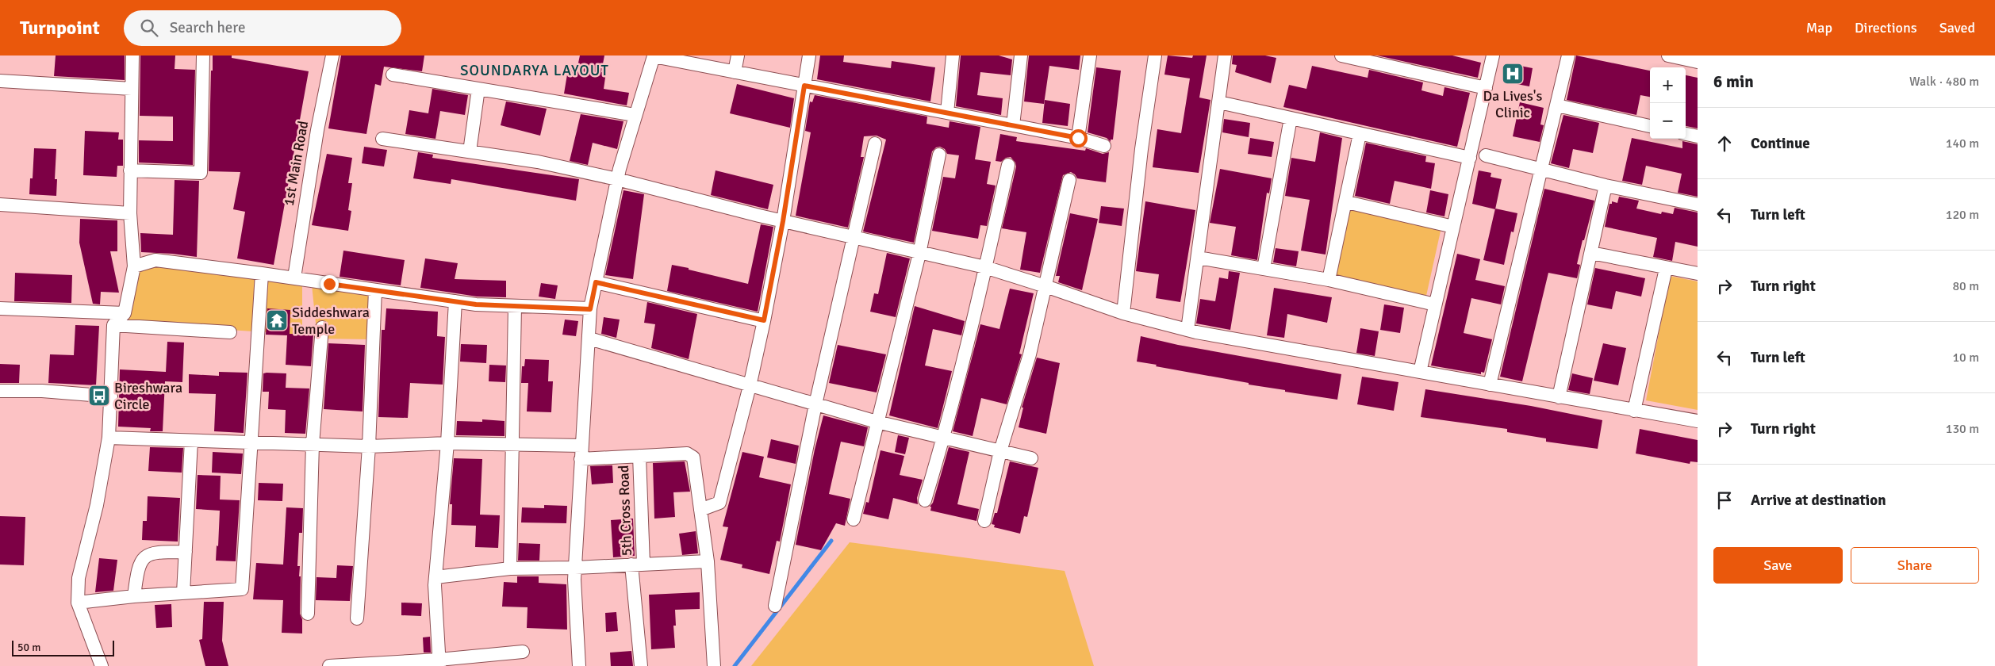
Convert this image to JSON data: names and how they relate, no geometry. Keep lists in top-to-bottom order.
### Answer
{
  "streets": {
    "street": ["1st Main Road", "5th Cross Road"]
  },
  "districts": ["SOUNDARYA LAYOUT"],
  "places": {
    "hospital": ["Da Lives's Clinic"],
    "temple": ["Siddeshwara Temple"],
    "bus stop": ["Bireshwara Circle"]
  },
  "scale_bar": "50 m",
  "page": {
    "header": "Turnpoint",
    "search": "Search here",
    "nav": ["Map", "Directions", "Saved"],
    "heading": ["6 min", "Walk · 480 m"],
    "map_buttons": ["+", "−"],
    "list": [
      ["Continue", "140 m"],
      ["Turn left", "120 m"],
      ["Turn right", "80 m"],
      ["Turn left", "10 m"],
      ["Turn right", "130 m"],
      "Arrive at destination"
    ],
    "buttons": ["Save", "Share"],
    "scale": "50 m"
  }
}
